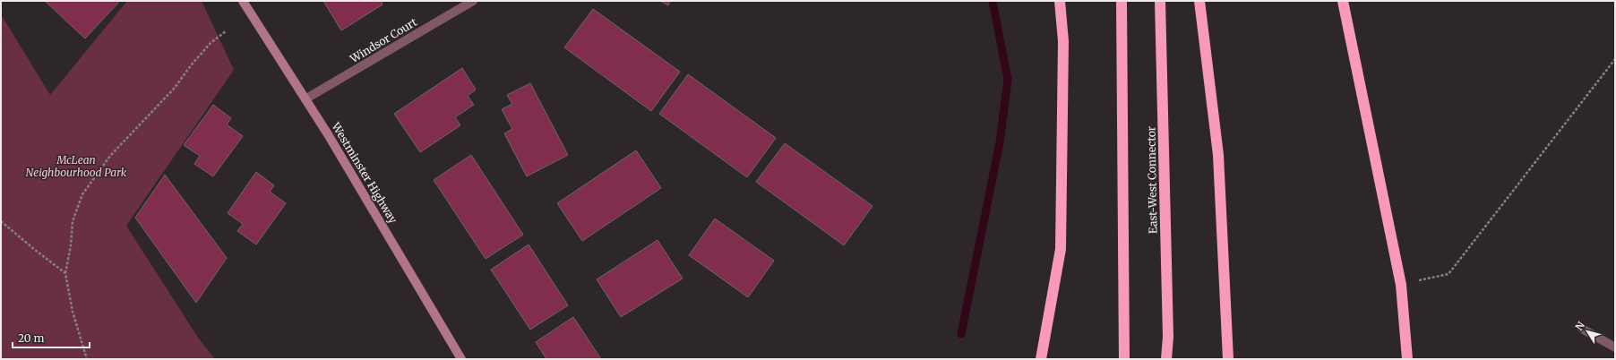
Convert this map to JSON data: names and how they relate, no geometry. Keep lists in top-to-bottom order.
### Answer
{
  "streets": {
    "highway": ["East-West Connector"],
    "main road": ["Westminster Highway"],
    "street": ["Windsor Court"]
  },
  "crossings": [
    ["Windsor Court", "Westminster Highway"]
  ],
  "parks": ["McLean Neighbourhood Park"],
  "scale_bar": "20 m",
  "north": "top left"
}
